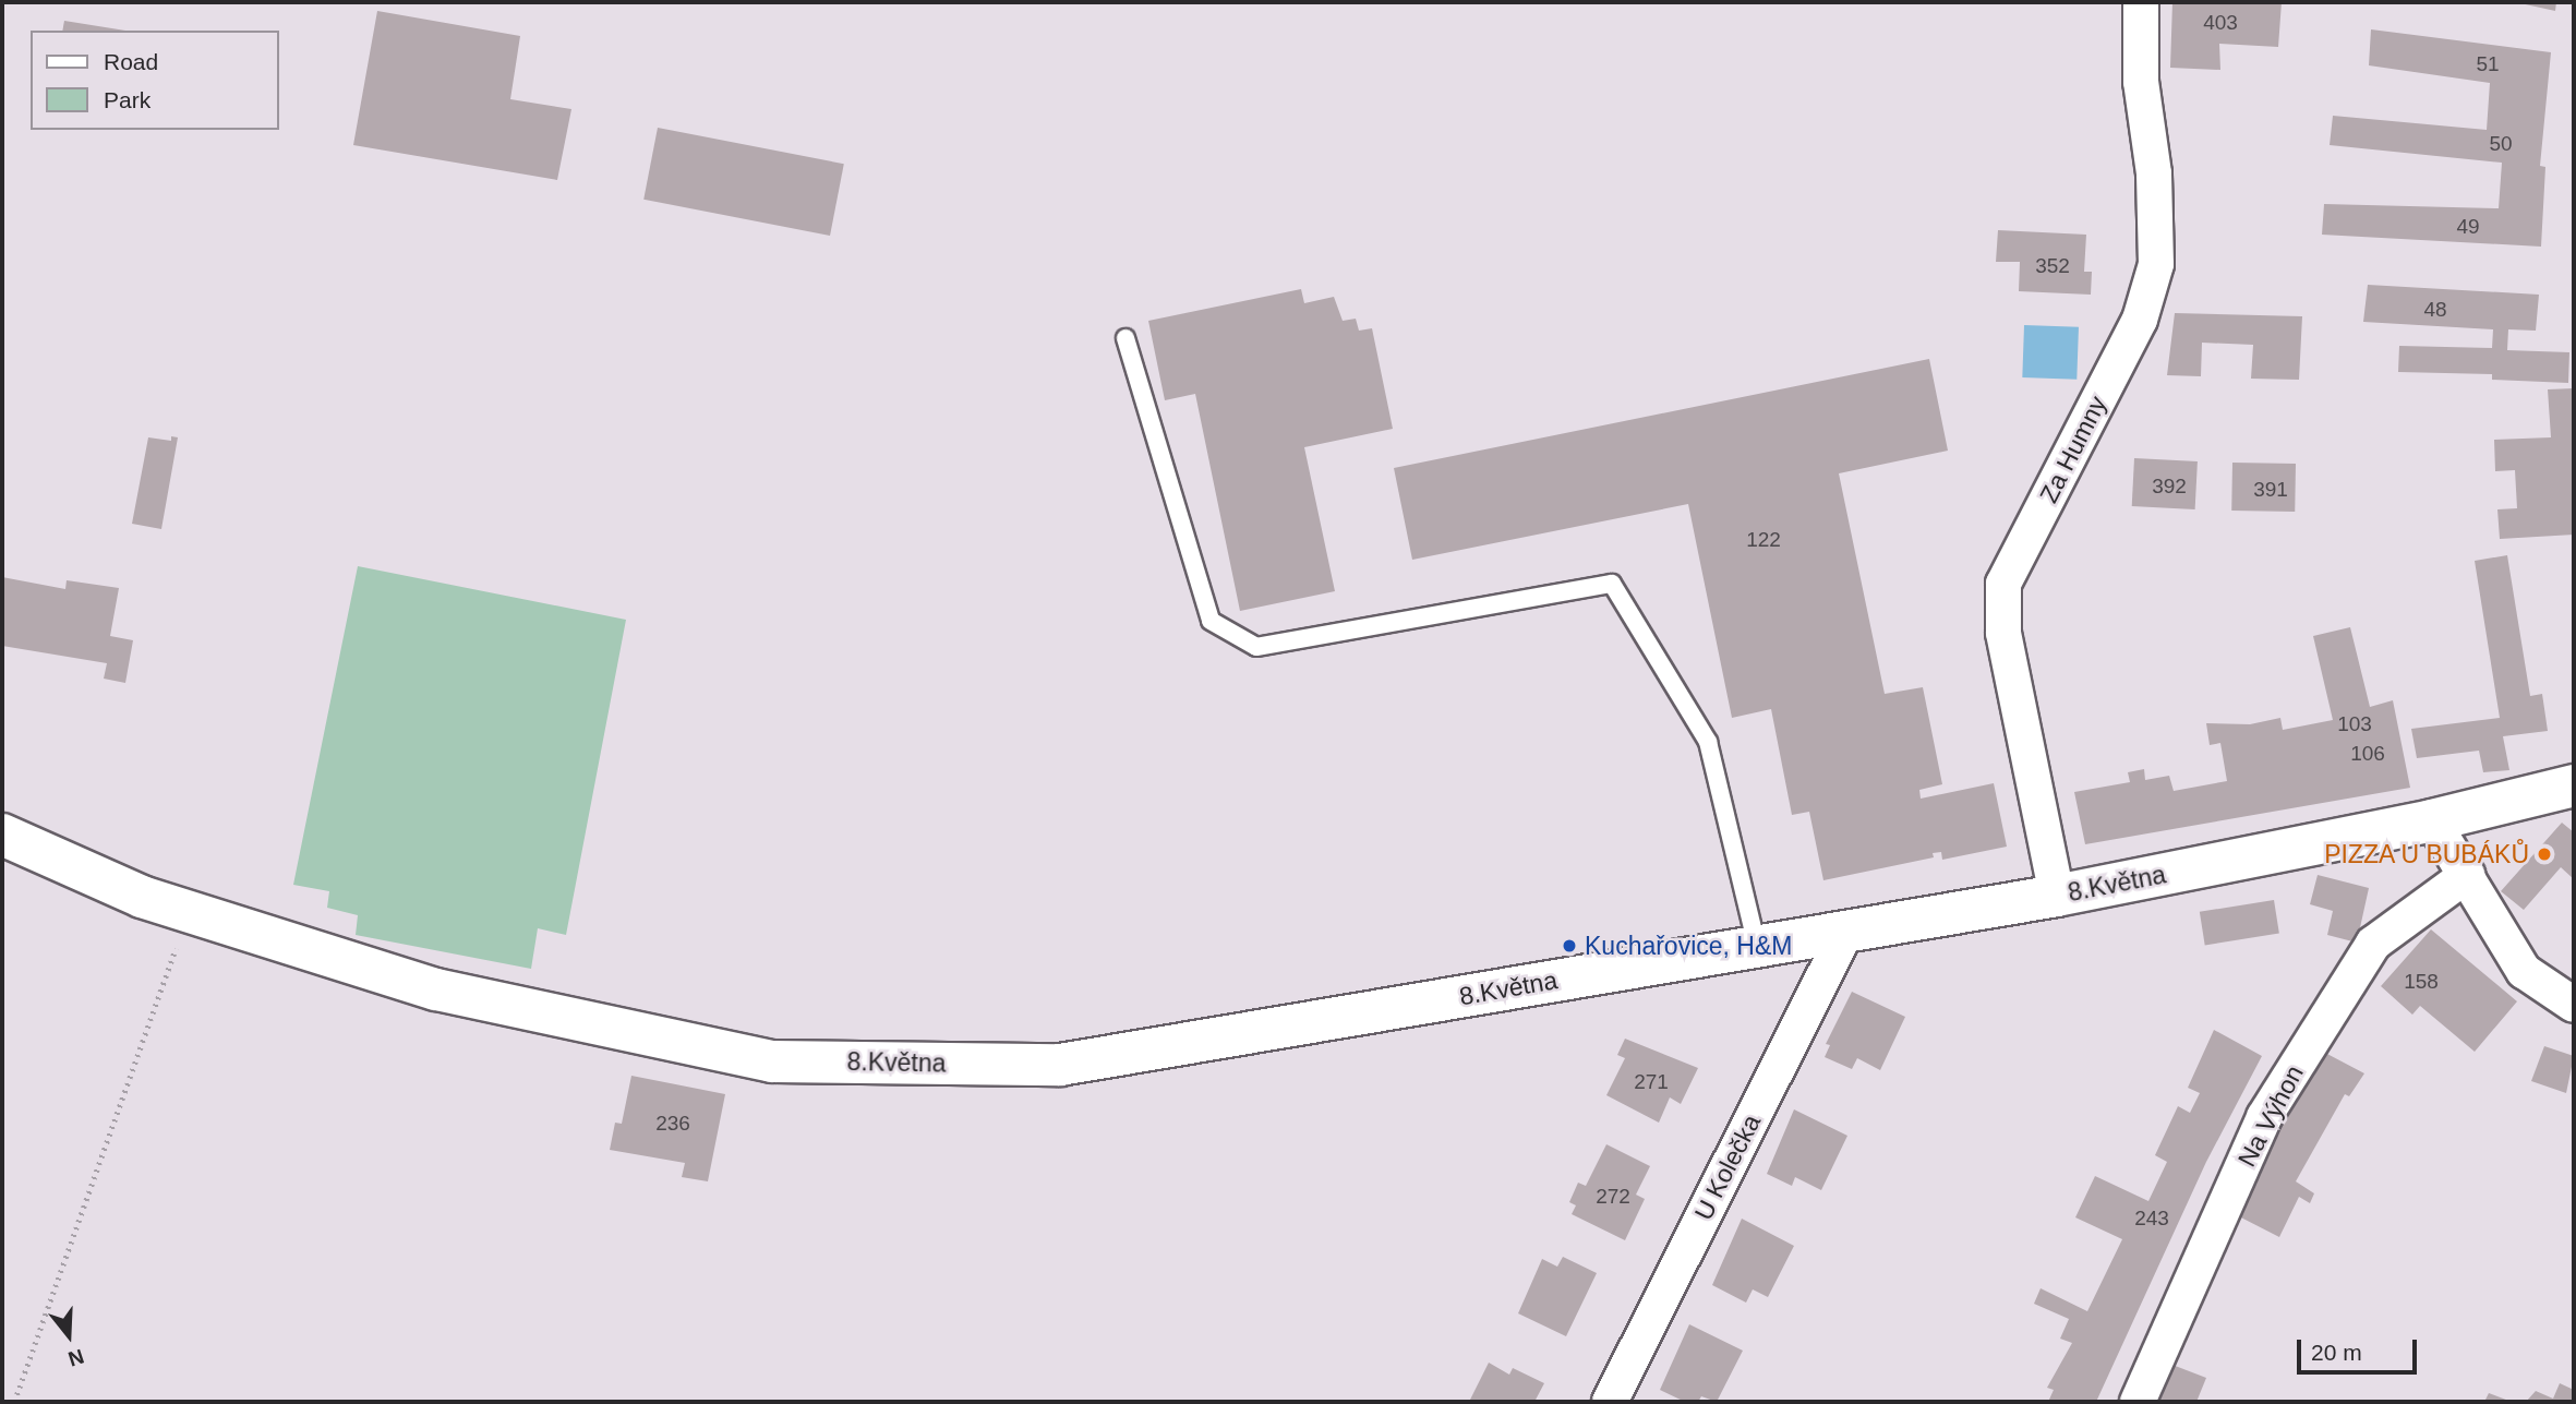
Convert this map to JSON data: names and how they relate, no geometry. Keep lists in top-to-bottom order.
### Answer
{
  "streets": {
    "main road": ["8.Května"],
    "street": ["Za Humny", "Na Výhon", "U Kolečka"]
  },
  "crossings": [
    ["Za Humny", "8.Května"],
    ["8.Května", "U Kolečka"]
  ],
  "places": ["PIZZA U BUBÁKŮ", "Kuchařovice, H&M"],
  "house_numbers": [
    "403",
    "51",
    "50",
    "49",
    "352",
    "48",
    "392",
    "391",
    "122",
    "103",
    "106",
    "158",
    "271",
    "236",
    "272",
    "243"
  ],
  "legend": ["Road", "Park"],
  "scale_bar": "20 m",
  "north": "bottom"
}
